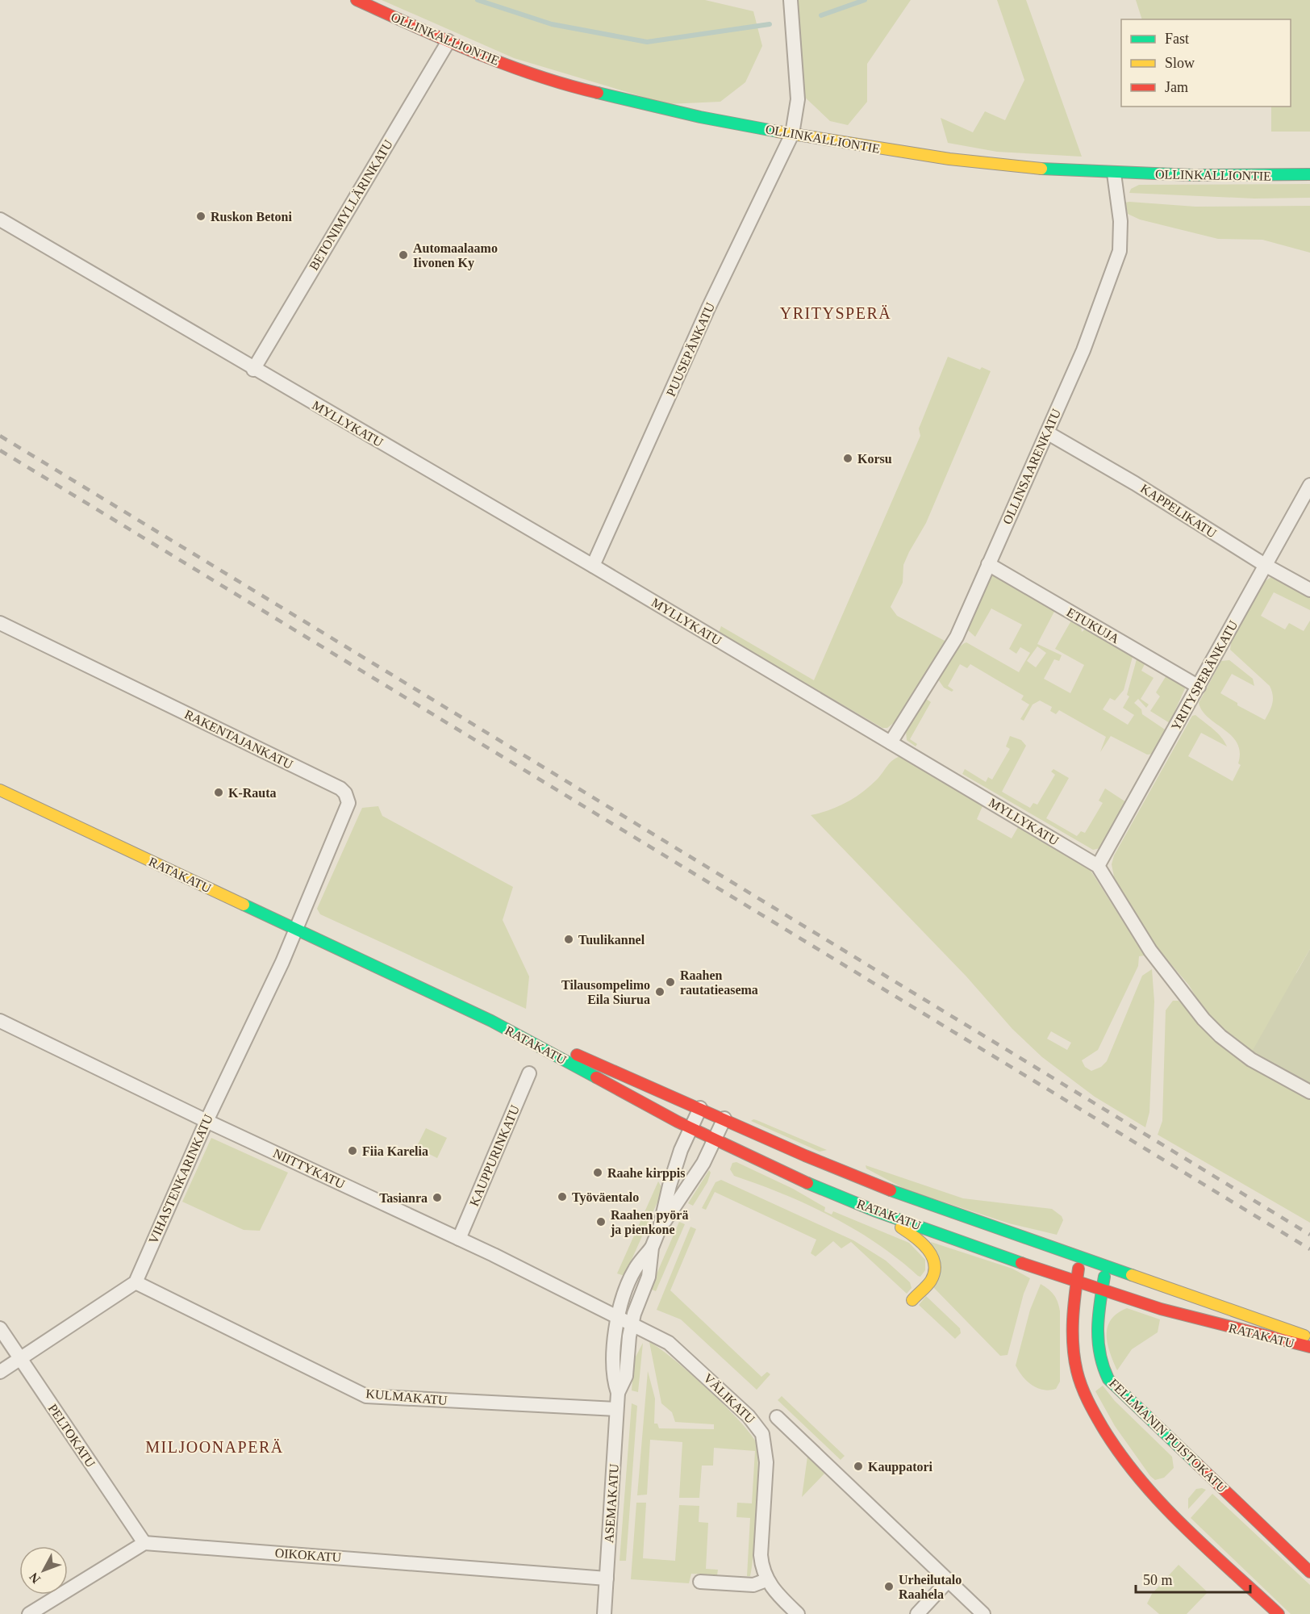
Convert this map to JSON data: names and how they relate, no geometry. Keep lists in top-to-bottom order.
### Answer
{
  "streets": {
    "main road": ["OLLINKALLIONTIE", "RATAKATU", "FELLMANIN PUISTOKATU"],
    "street": [
      "BETONIMYLLÄRINKATU",
      "PUUSEPÄNKATU",
      "MYLLYKATU",
      "OLLINSAARENKATU",
      "KAPPELIKATU",
      "ETUKUJA",
      "YRITYSPERÄNKATU",
      "RAKENTAJANKATU",
      "KAUPPURINKATU",
      "NIITTYKATU",
      "VIHASTENKARINKATU",
      "KULMAKATU",
      "VÄLIKATU",
      "PELTOKATU",
      "ASEMAKATU",
      "OIKOKATU"
    ]
  },
  "crossings": [
    ["OLLINKALLIONTIE", "BETONIMYLLÄRINKATU"],
    ["OLLINKALLIONTIE", "PUUSEPÄNKATU"],
    ["OLLINKALLIONTIE", "OLLINSAARENKATU"],
    ["BETONIMYLLÄRINKATU", "MYLLYKATU"],
    ["PUUSEPÄNKATU", "MYLLYKATU"],
    ["MYLLYKATU", "OLLINSAARENKATU"],
    ["MYLLYKATU", "YRITYSPERÄNKATU"],
    ["OLLINSAARENKATU", "KAPPELIKATU"],
    ["OLLINSAARENKATU", "ETUKUJA"],
    ["KAPPELIKATU", "YRITYSPERÄNKATU"],
    ["ETUKUJA", "YRITYSPERÄNKATU"],
    ["RAKENTAJANKATU", "RATAKATU"],
    ["RAKENTAJANKATU", "VIHASTENKARINKATU"],
    ["RATAKATU", "VIHASTENKARINKATU"],
    ["RATAKATU", "FELLMANIN PUISTOKATU"],
    ["RATAKATU", "ASEMAKATU"],
    ["KAUPPURINKATU", "NIITTYKATU"],
    ["NIITTYKATU", "VIHASTENKARINKATU"],
    ["NIITTYKATU", "VÄLIKATU"],
    ["NIITTYKATU", "ASEMAKATU"],
    ["VIHASTENKARINKATU", "KULMAKATU"],
    ["KULMAKATU", "ASEMAKATU"],
    ["VÄLIKATU", "ASEMAKATU"],
    ["PELTOKATU", "OIKOKATU"],
    ["ASEMAKATU", "OIKOKATU"]
  ],
  "districts": ["YRITYSPERÄ", "MILJOONAPERÄ"],
  "places": [
    "Ruskon Betoni",
    "Automaalaamo Iivonen Ky",
    "Korsu",
    "K-Rauta",
    "Tuulikannel",
    "Raahen rautatieasema",
    "Tilausompelimo Eila Siurua",
    "Fiia Karelia",
    "Raahe kirppis",
    "Työväentalo",
    "Tasianra",
    "Raahen pyörä ja pienkone",
    "Kauppatori",
    "Urheilutalo Raahela"
  ],
  "legend": ["Fast", "Slow", "Jam"],
  "scale_bar": "50 m",
  "north": "bottom left"
}
